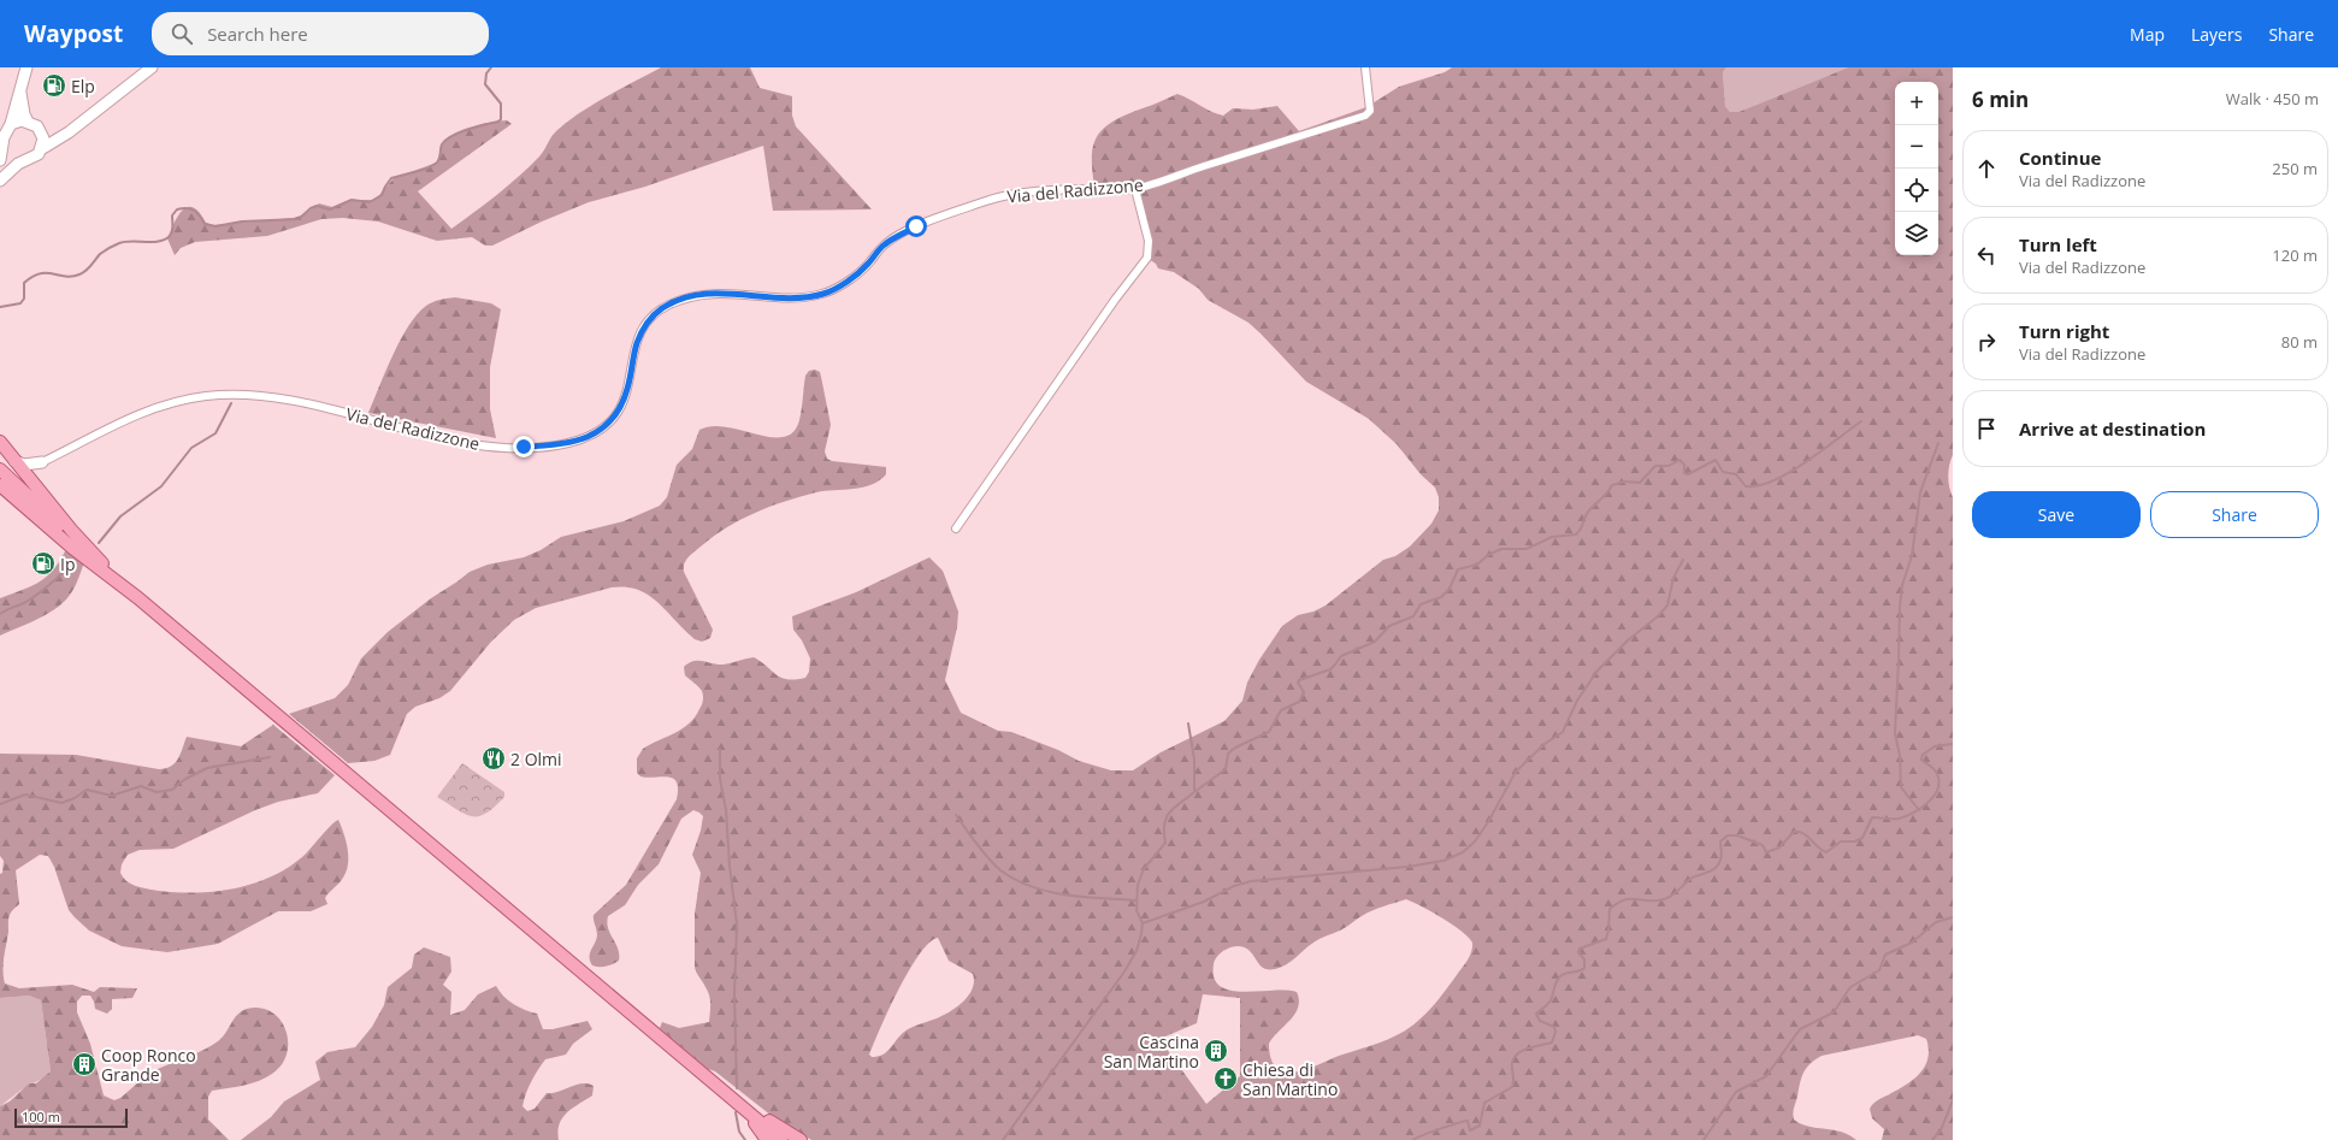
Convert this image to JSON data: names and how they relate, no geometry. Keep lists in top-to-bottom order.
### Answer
{
  "streets": {
    "street": ["Via del Radizzone"]
  },
  "places": {
    "fuel station": ["Elp", "Ip"],
    "restaurant": ["2 Olmi"],
    "building": ["Cascina San Martino", "Coop Ronco Grande"],
    "church": ["Chiesa di San Martino"]
  },
  "scale_bar": "100 m",
  "page": {
    "header": "Waypost",
    "search": "Search here",
    "nav": ["Map", "Layers", "Share"],
    "heading": ["6 min", "Walk · 450 m"],
    "map_buttons": ["+", "−"],
    "list": [
      ["Continue", "Via del Radizzone", "250 m"],
      ["Turn left", "Via del Radizzone", "120 m"],
      ["Turn right", "Via del Radizzone", "80 m"],
      "Arrive at destination"
    ],
    "buttons": ["Save", "Share"],
    "scale": "100 m"
  }
}
